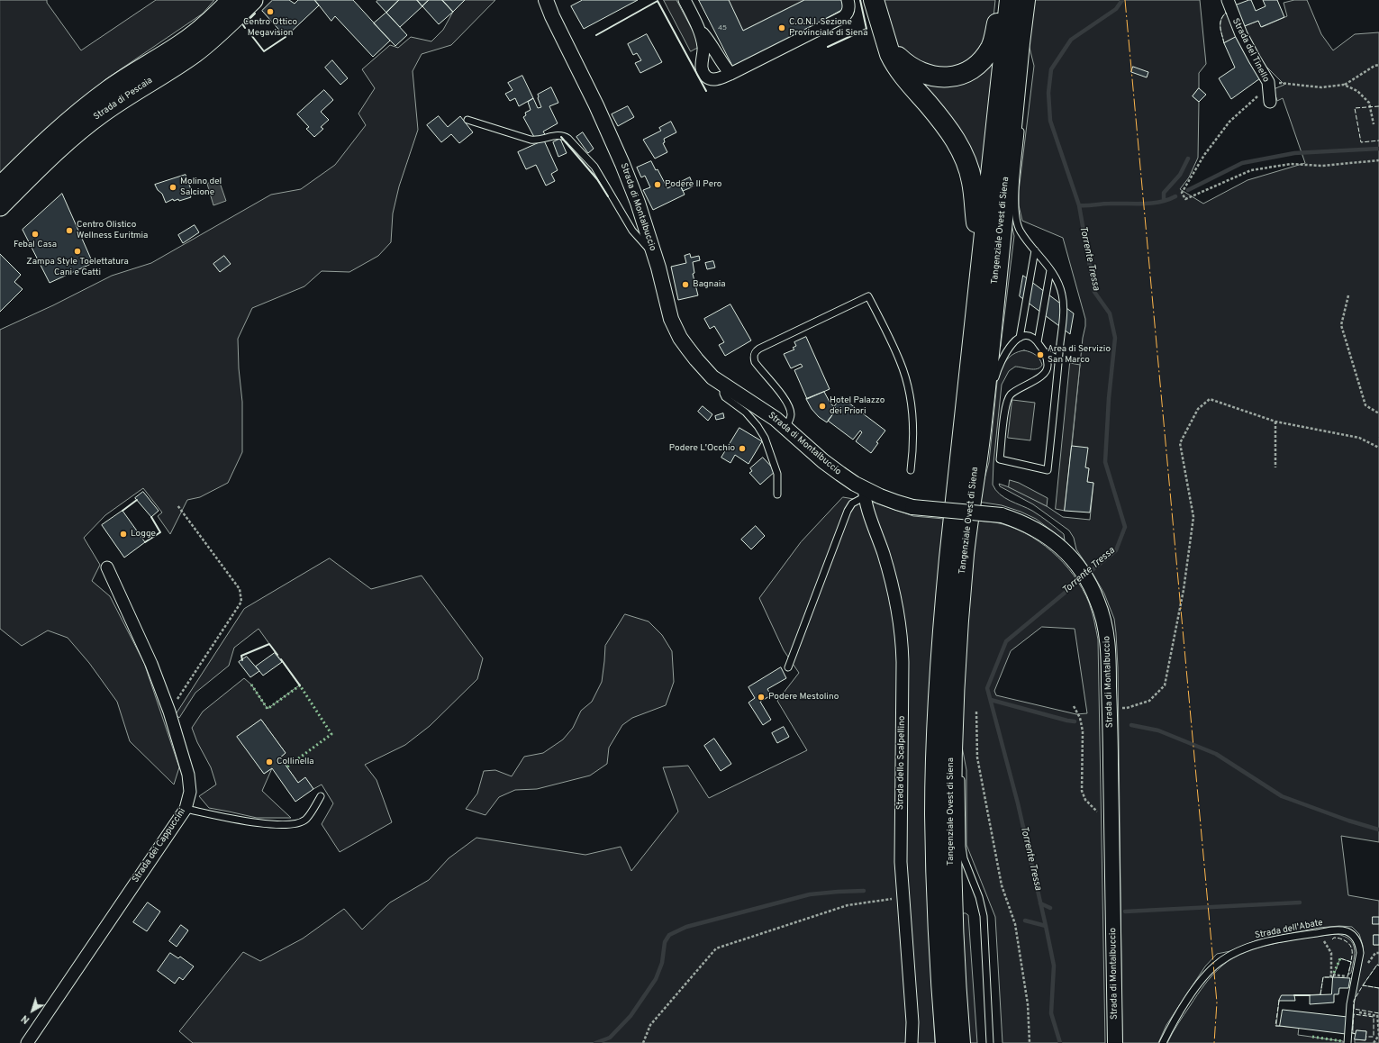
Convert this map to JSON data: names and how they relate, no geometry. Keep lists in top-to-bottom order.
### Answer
{
  "streets": {
    "highway": ["Tangenziale Ovest di Siena"],
    "main road": ["Strada di Pescaia"],
    "street": [
      "Strada del Tinello",
      "Strada di Montalbuccio",
      "Strada dello Scalpellino",
      "Strada dei Cappuccini"
    ],
    "lane": ["Strada dell'Abate"]
  },
  "crossings": [
    ["Strada di Montalbuccio", "Strada dello Scalpellino"]
  ],
  "water": ["Torrente Tressa"],
  "places": [
    "Centro Ottico Megavision",
    "C.O.N.I. Sezione Provinciale di Siena",
    "Podere Il Pero",
    "Molino del Salcione",
    "Centro Olistico Wellness Euritmia",
    "Febal Casa",
    "Zampa Style Toelettatura Cani e Gatti",
    "Bagnaia",
    "Area di Servizio San Marco",
    "Hotel Palazzo dei Priori",
    "Podere L'Occhio",
    "Logge",
    "Podere Mestolino",
    "Collinella"
  ],
  "house_numbers": ["45"],
  "north": "bottom left"
}
